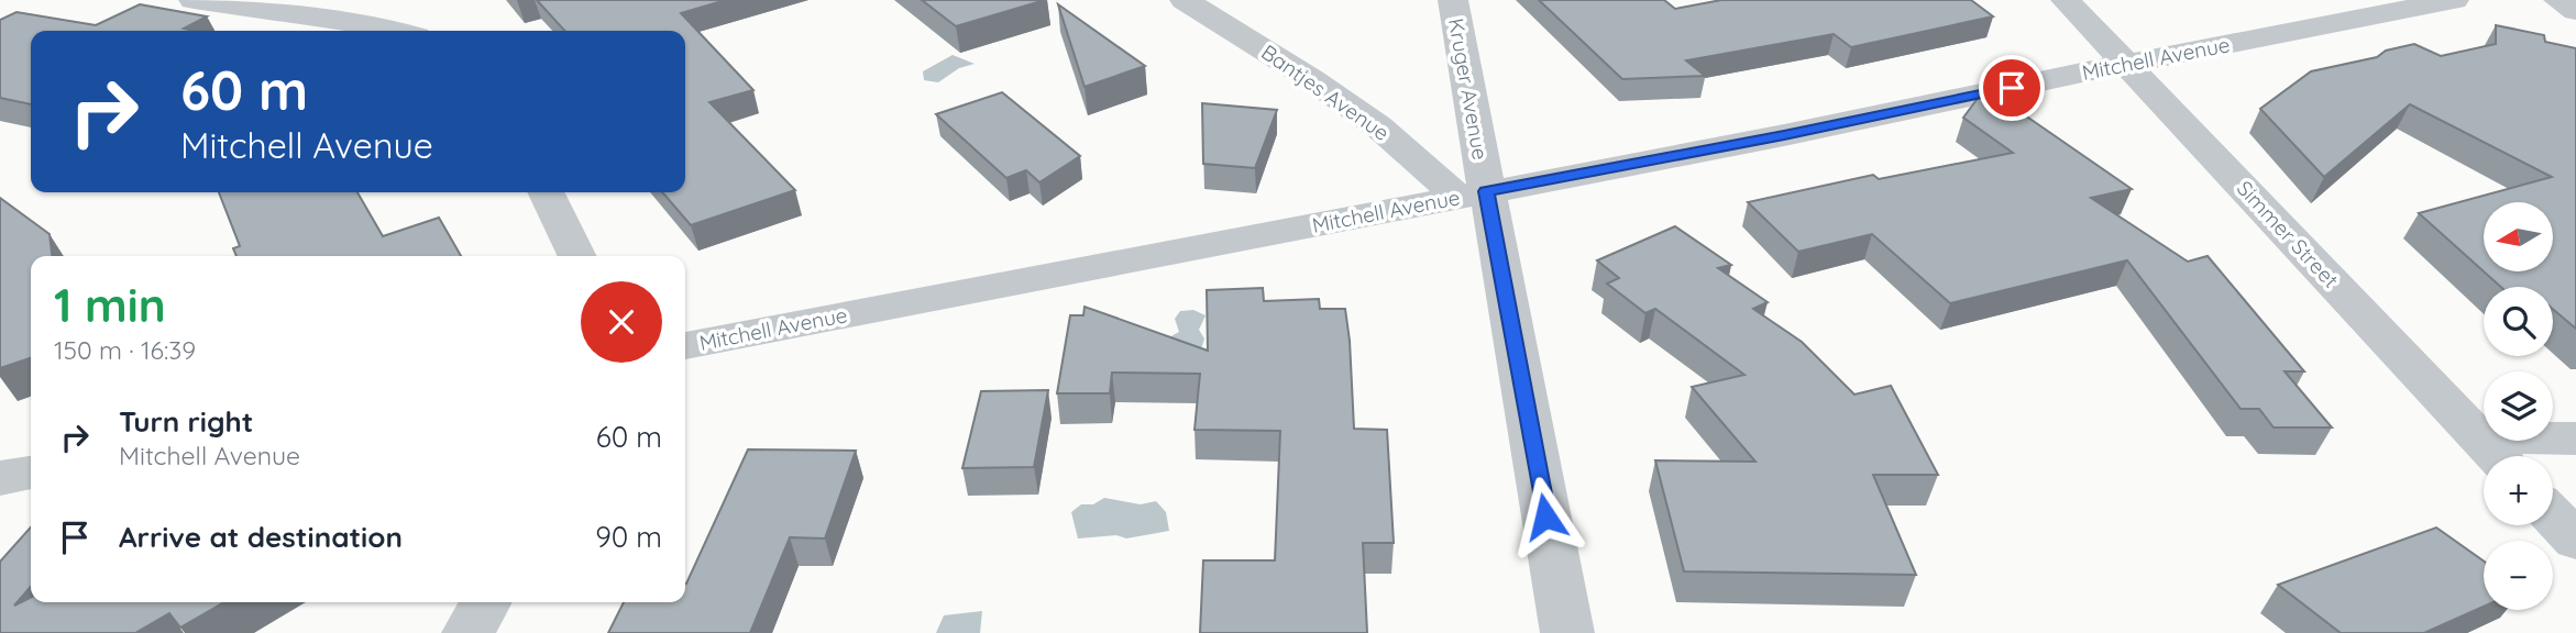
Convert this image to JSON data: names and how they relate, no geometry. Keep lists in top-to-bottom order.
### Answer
{
  "streets": {
    "street": [
      "Mitchell Avenue",
      "Kruger Avenue",
      "Bantjes Avenue",
      "Simmer Street"
    ]
  },
  "crossings": [
    ["Mitchell Avenue", "Kruger Avenue"],
    ["Mitchell Avenue", "Bantjes Avenue"],
    ["Mitchell Avenue", "Simmer Street"],
    ["Kruger Avenue", "Bantjes Avenue"]
  ],
  "north": "left",
  "page": {
    "turn": ["60 m", "Mitchell Avenue"],
    "map_buttons": ["+", "−"],
    "heading": ["1 min", "150 m · 16:39"],
    "list": [
      {
        "name": "Turn right",
        "note": "Mitchell Avenue",
        "value": "60 m"
      },
      {
        "name": "Arrive at destination",
        "value": "90 m"
      }
    ]
  }
}
